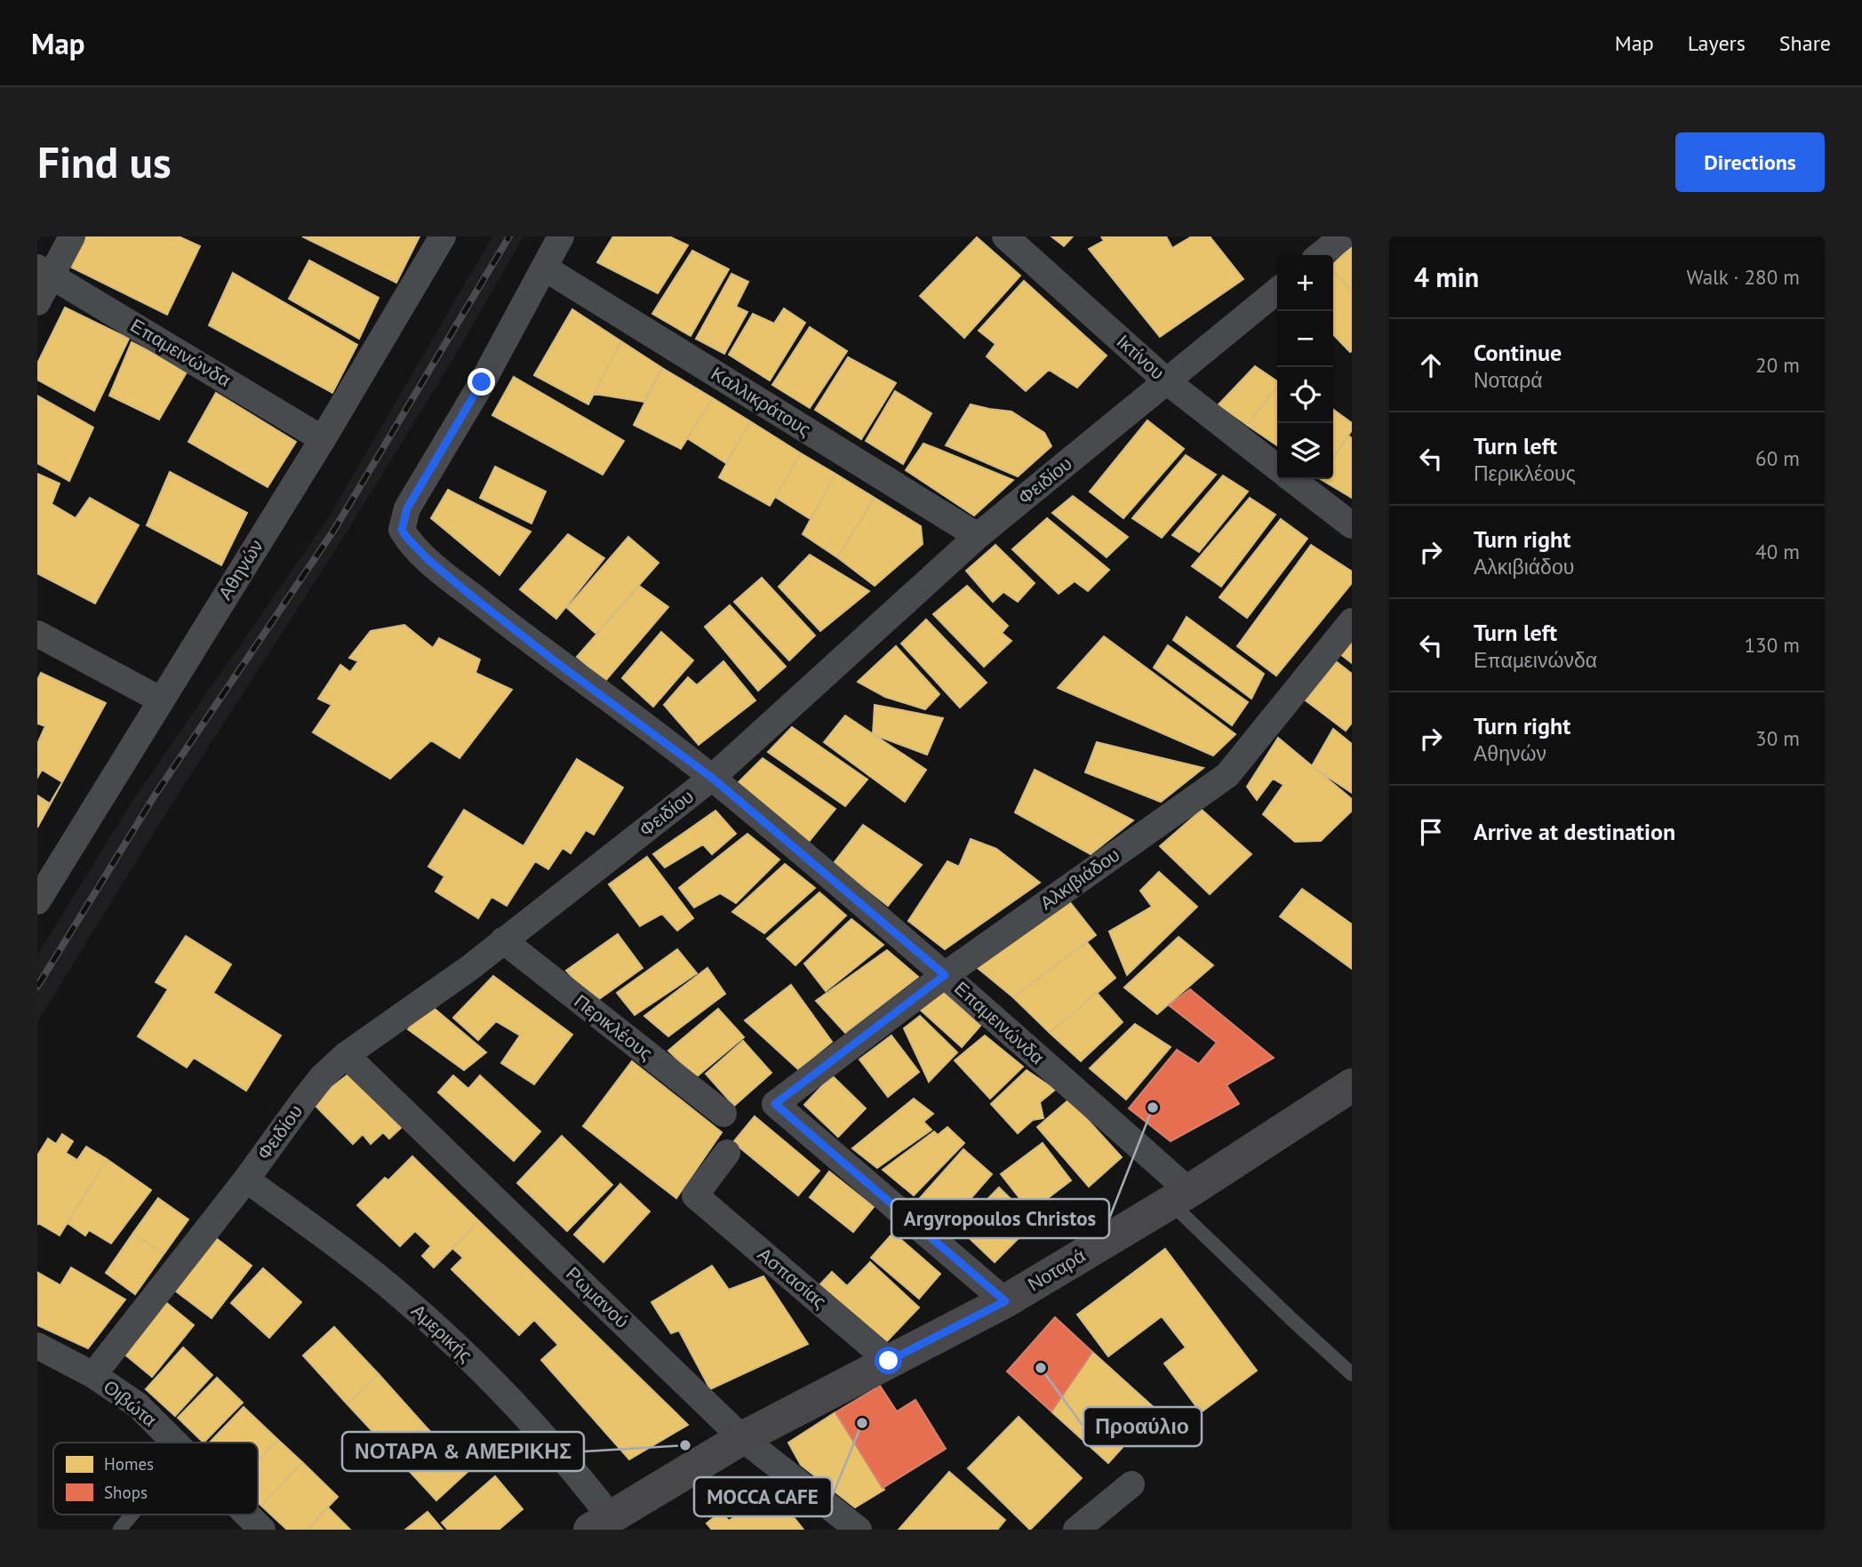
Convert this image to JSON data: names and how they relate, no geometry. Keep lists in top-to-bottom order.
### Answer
{
  "streets": {
    "main road": ["Νοταρά"],
    "street": [
      "Επαμεινώνδα",
      "Ικτίνου",
      "Καλλικράτους",
      "Φειδίου",
      "Αθηνών",
      "Αλκιβιάδου",
      "Περικλέους",
      "Ασπασίας",
      "Ρωμανού",
      "Αμερικής",
      "Οιβώτα"
    ]
  },
  "crossings": [
    ["Επαμεινώνδα", "Καλλικράτους"],
    ["Επαμεινώνδα", "Φειδίου"],
    ["Επαμεινώνδα", "Αθηνών"],
    ["Επαμεινώνδα", "Αλκιβιάδου"],
    ["Επαμεινώνδα", "Νοταρά"],
    ["Ικτίνου", "Φειδίου"],
    ["Καλλικράτους", "Φειδίου"],
    ["Φειδίου", "Περικλέους"],
    ["Φειδίου", "Ρωμανού"],
    ["Φειδίου", "Αμερικής"],
    ["Φειδίου", "Οιβώτα"],
    ["Αλκιβιάδου", "Νοταρά"],
    ["Νοταρά", "Ασπασίας"],
    ["Νοταρά", "Ρωμανού"],
    ["Νοταρά", "Αμερικής"]
  ],
  "places": [
    "Argyropoulos Christos",
    "Προαύλιο",
    "MOCCA CAFE",
    "ΝΟΤΑΡΑ & ΑΜΕΡΙΚΗΣ"
  ],
  "legend": ["Homes", "Shops"],
  "page": {
    "header": "Map",
    "nav": ["Map", "Layers", "Share"],
    "buttons": "Directions",
    "title": "Find us",
    "heading": ["4 min", "Walk · 280 m"],
    "map_buttons": ["+", "−"],
    "list": [
      ["Continue", "Νοταρά", "20 m"],
      ["Turn left", "Περικλέους", "60 m"],
      ["Turn right", "Αλκιβιάδου", "40 m"],
      ["Turn left", "Επαμεινώνδα", "130 m"],
      ["Turn right", "Αθηνών", "30 m"],
      "Arrive at destination"
    ]
  }
}
